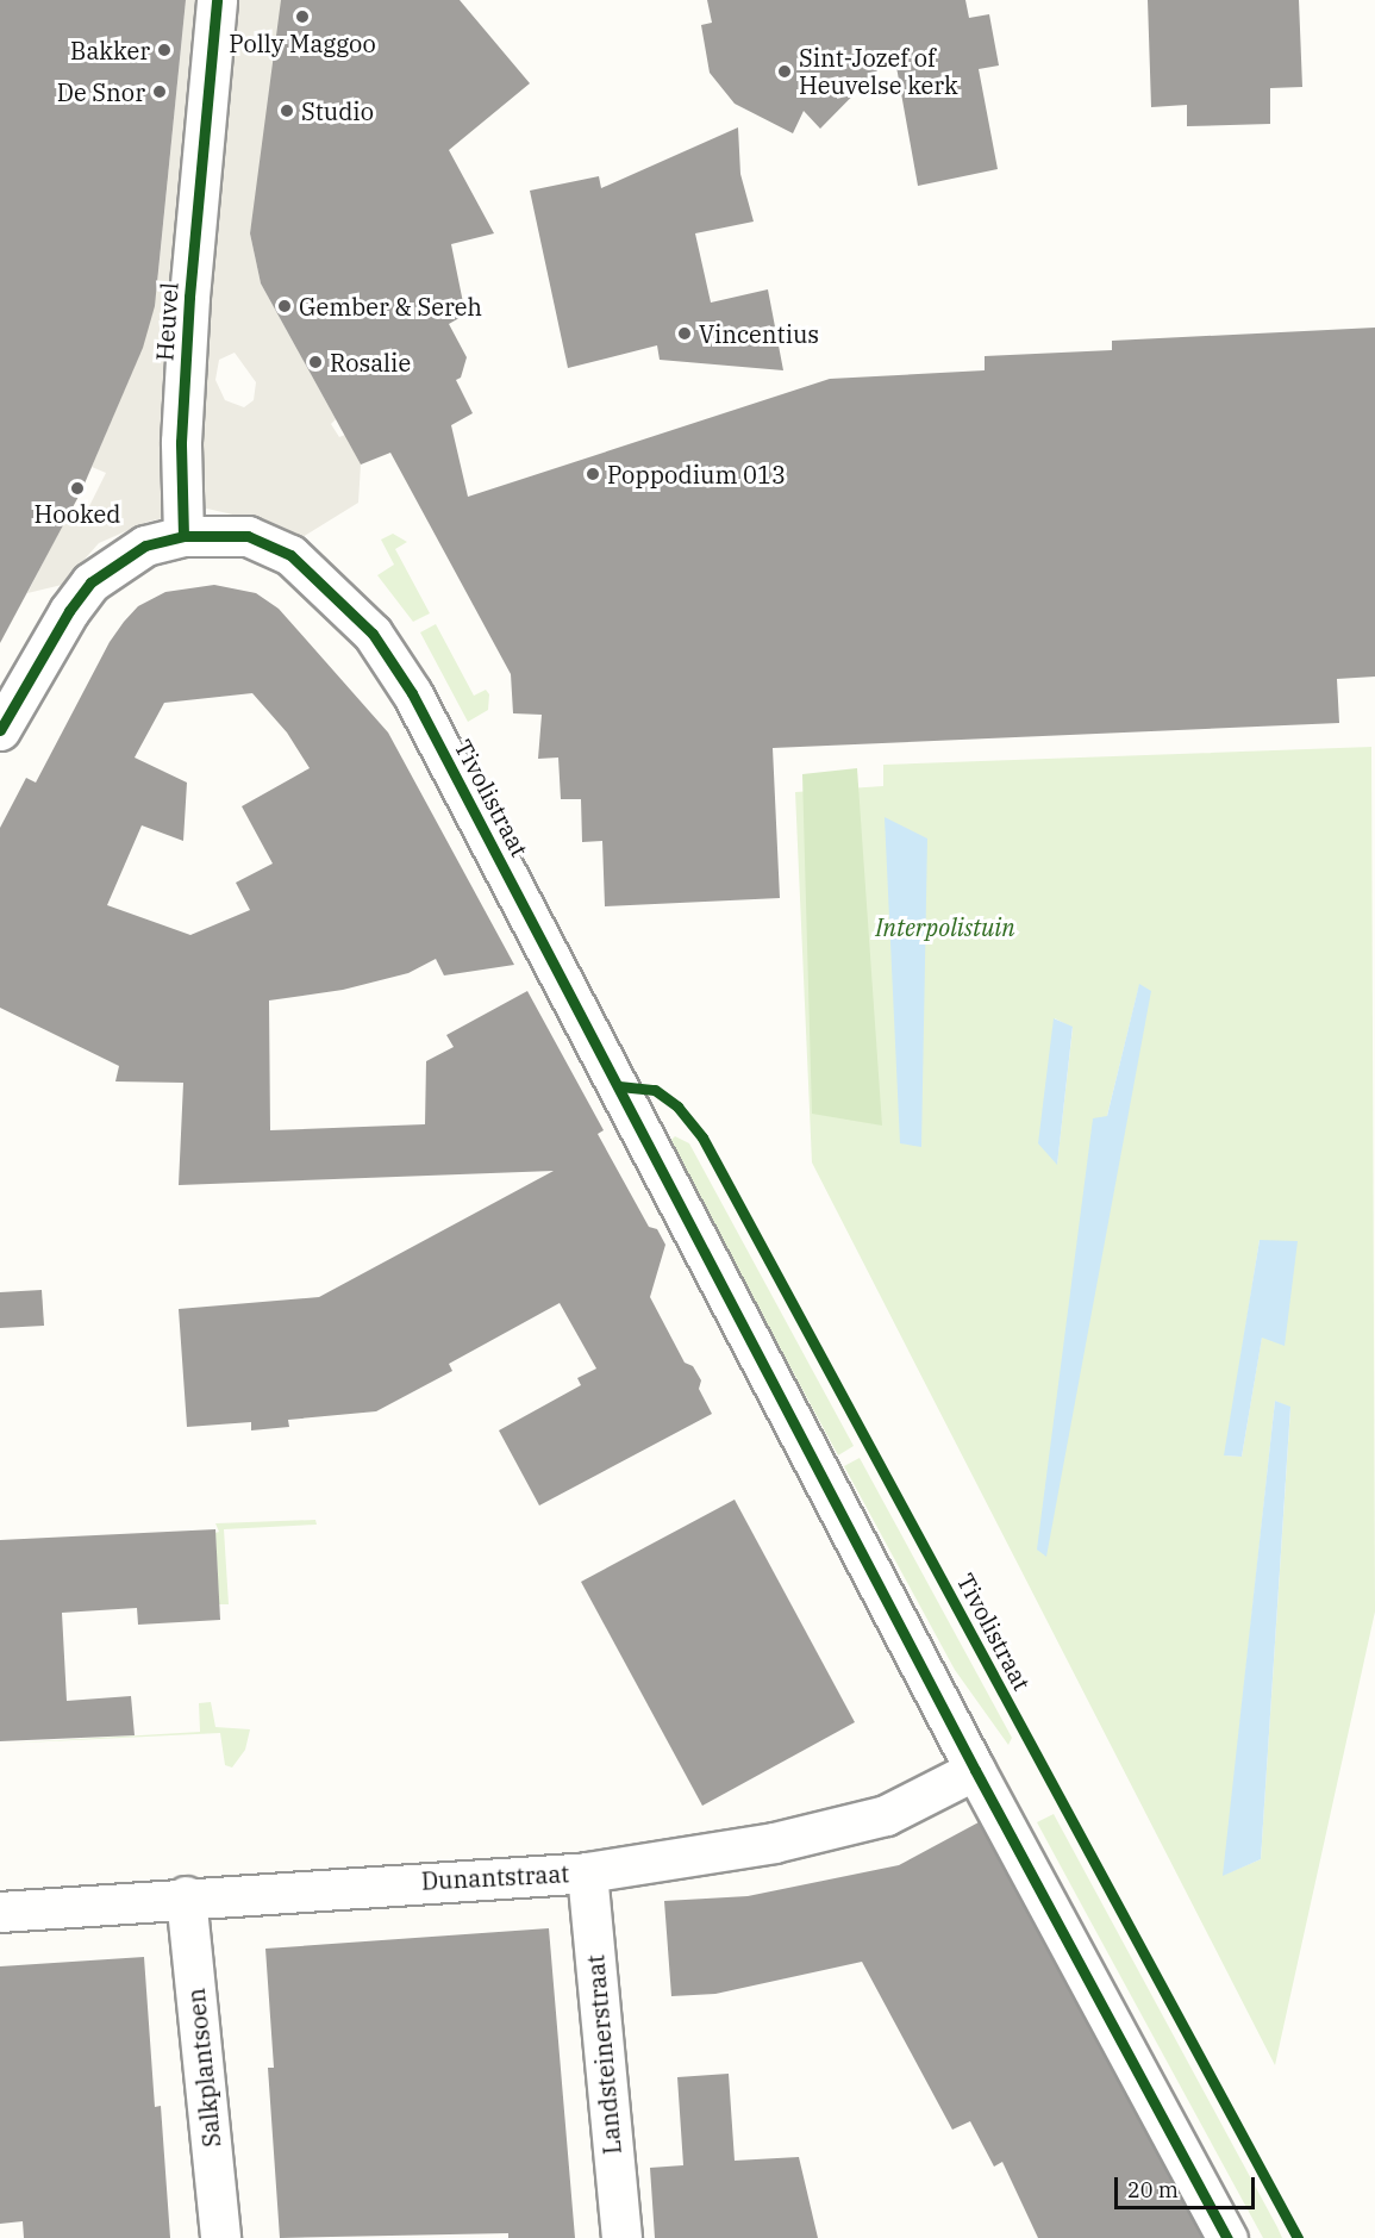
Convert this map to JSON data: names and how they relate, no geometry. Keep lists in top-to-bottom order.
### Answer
{
  "streets": {
    "street": [
      "Heuvel",
      "Tivolistraat",
      "Dunantstraat",
      "Landsteinerstraat",
      "Salkplantsoen"
    ]
  },
  "crossings": [
    ["Heuvel", "Tivolistraat"],
    ["Tivolistraat", "Dunantstraat"],
    ["Dunantstraat", "Landsteinerstraat"],
    ["Dunantstraat", "Salkplantsoen"]
  ],
  "parks": ["Interpolistuin"],
  "places": [
    "Polly Maggoo",
    "Bakker",
    "Sint-Jozef of Heuvelse kerk",
    "De Snor",
    "Studio",
    "Gember & Sereh",
    "Vincentius",
    "Rosalie",
    "Poppodium 013",
    "Hooked"
  ],
  "scale_bar": "20 m"
}
